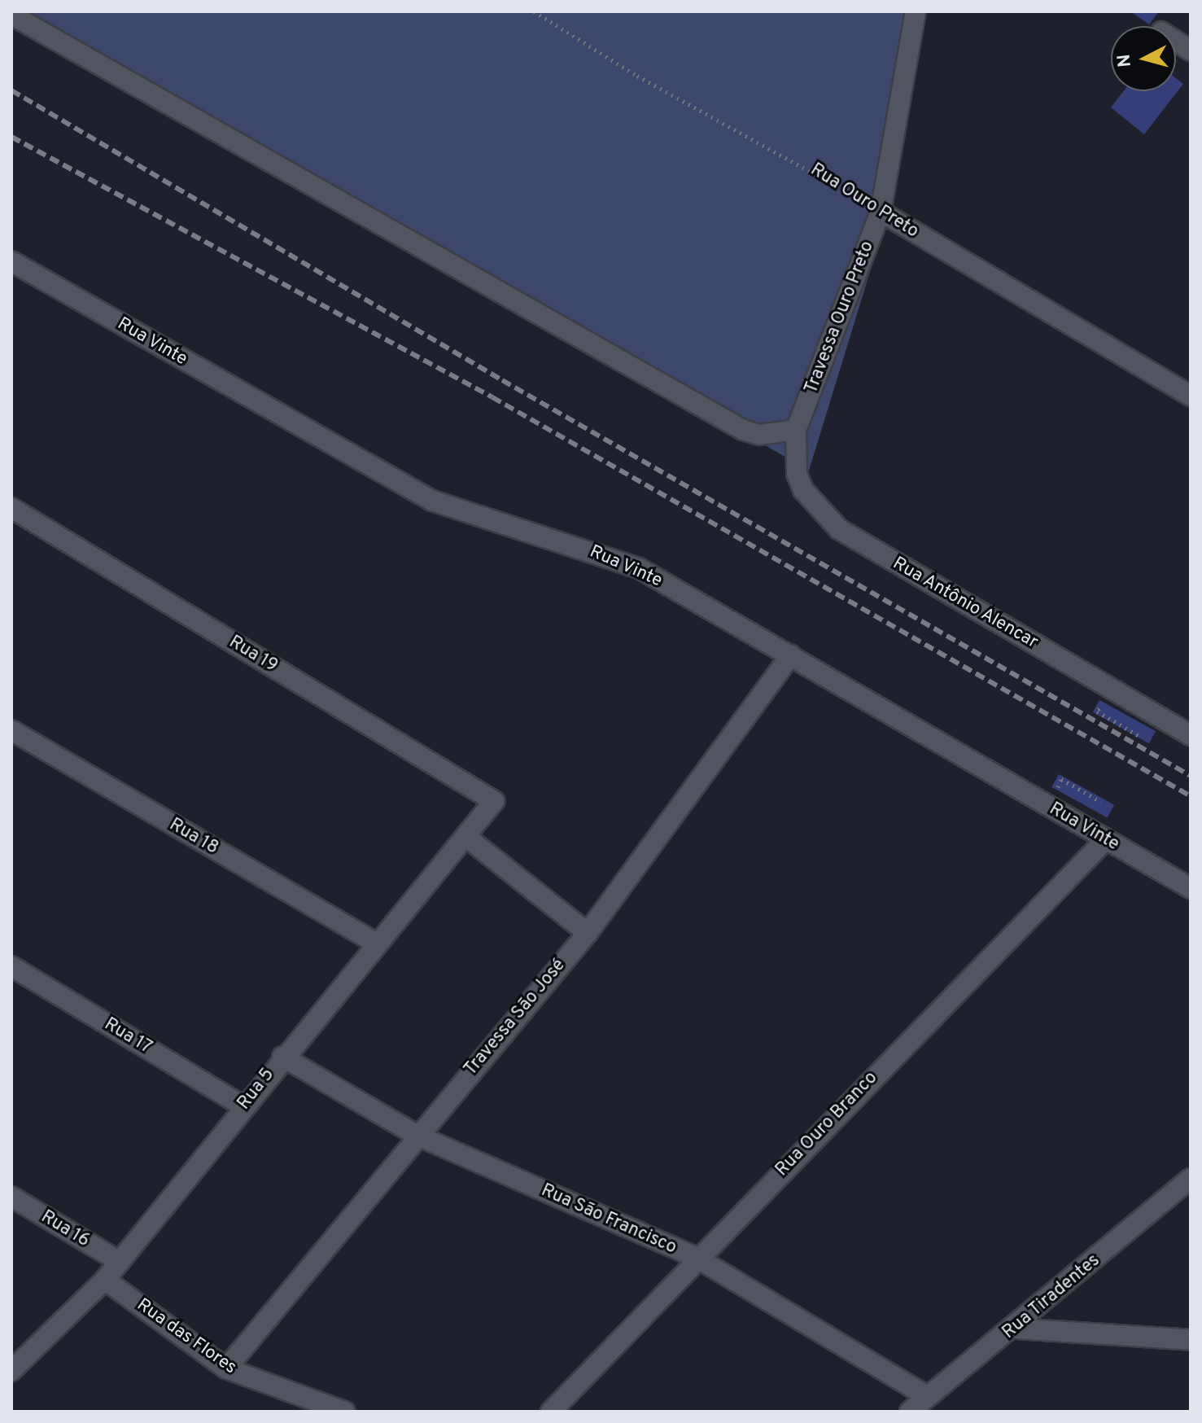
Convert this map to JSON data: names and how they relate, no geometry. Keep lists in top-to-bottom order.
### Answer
{
  "streets": {
    "street": [
      "Rua Ouro Preto",
      "Travessa Ouro Preto",
      "Rua Vinte",
      "Rua Antônio Alencar",
      "Rua 19",
      "Rua 18",
      "Travessa São José",
      "Rua 17",
      "Rua 5",
      "Rua Ouro Branco",
      "Rua São Francisco",
      "Rua 16",
      "Rua Tiradentes",
      "Rua das Flores"
    ]
  },
  "crossings": [
    ["Rua Ouro Preto", "Travessa Ouro Preto"],
    ["Travessa Ouro Preto", "Rua Antônio Alencar"],
    ["Rua Vinte", "Travessa São José"],
    ["Rua Vinte", "Rua Ouro Branco"],
    ["Rua 19", "Rua 5"],
    ["Rua 18", "Rua 5"],
    ["Travessa São José", "Rua São Francisco"],
    ["Travessa São José", "Rua das Flores"],
    ["Rua 17", "Rua 5"],
    ["Rua 5", "Rua São Francisco"],
    ["Rua 5", "Rua 16"],
    ["Rua 5", "Rua das Flores"],
    ["Rua Ouro Branco", "Rua São Francisco"],
    ["Rua São Francisco", "Rua Tiradentes"]
  ],
  "north": "left"
}
